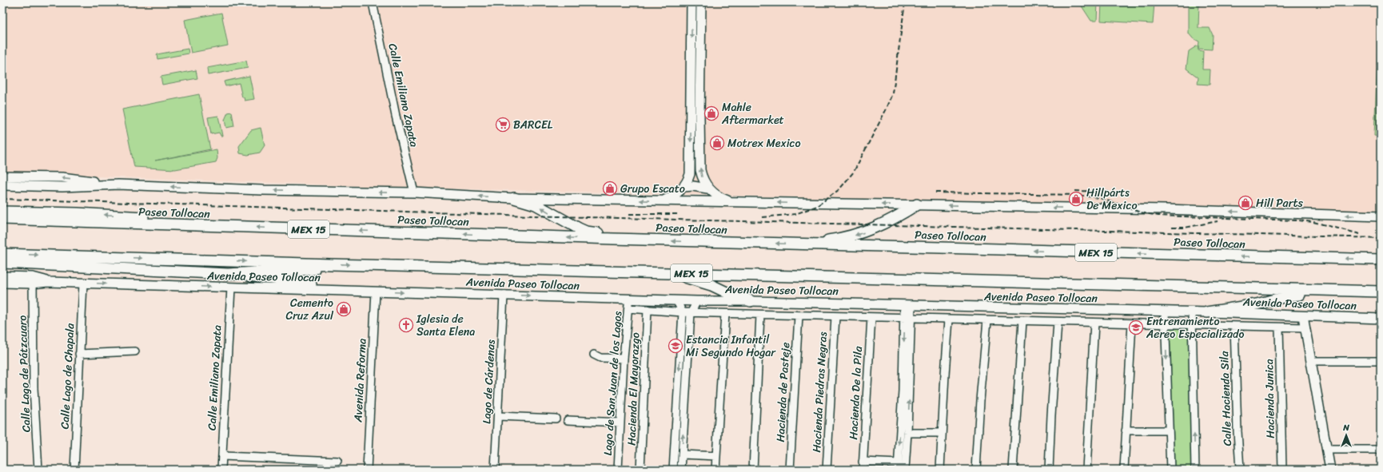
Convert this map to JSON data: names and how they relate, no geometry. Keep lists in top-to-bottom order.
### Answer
{
  "streets": {
    "highway": ["Paseo Tollocan", "MEX 15"],
    "main road": ["Avenida Paseo Tollocan"],
    "street": [
      "Calle Emiliano Zapata",
      "Calle Lago de Pátzcuaro",
      "Calle Lago de Chapala",
      "Avenida Reforma",
      "Lago de Cárdenas",
      "Lago de San Juan de los Lagos",
      "Hacienda El Mayorazgo",
      "Hacienda de Pasteje",
      "Hacienda Piedras Negras",
      "Hacienda De la Pila",
      "Calle Hacienda Sila",
      "Hacienda Junica"
    ]
  },
  "crossings": [
    ["Calle Emiliano Zapata", "Avenida Paseo Tollocan"],
    ["Avenida Paseo Tollocan", "Calle Lago de Pátzcuaro"],
    ["Avenida Paseo Tollocan", "Calle Lago de Chapala"],
    ["Avenida Paseo Tollocan", "Avenida Reforma"],
    ["Avenida Paseo Tollocan", "Lago de Cárdenas"],
    ["Avenida Paseo Tollocan", "Lago de San Juan de los Lagos"]
  ],
  "places": {
    "shop": [
      "Mahle Aftermarket",
      "Motrex Mexico",
      "Grupo Escato",
      "Hillpárts De Mexico",
      "Hill Parts",
      "Cemento Cruz Azul"
    ],
    "supermarket": ["BARCEL"],
    "church": ["Iglesia de Santa Elena"],
    "school or university": ["Entrenamiento Aereo Especializado", "Estancia Infantil Mi Segundo Hogar"]
  },
  "north": "top"
}
